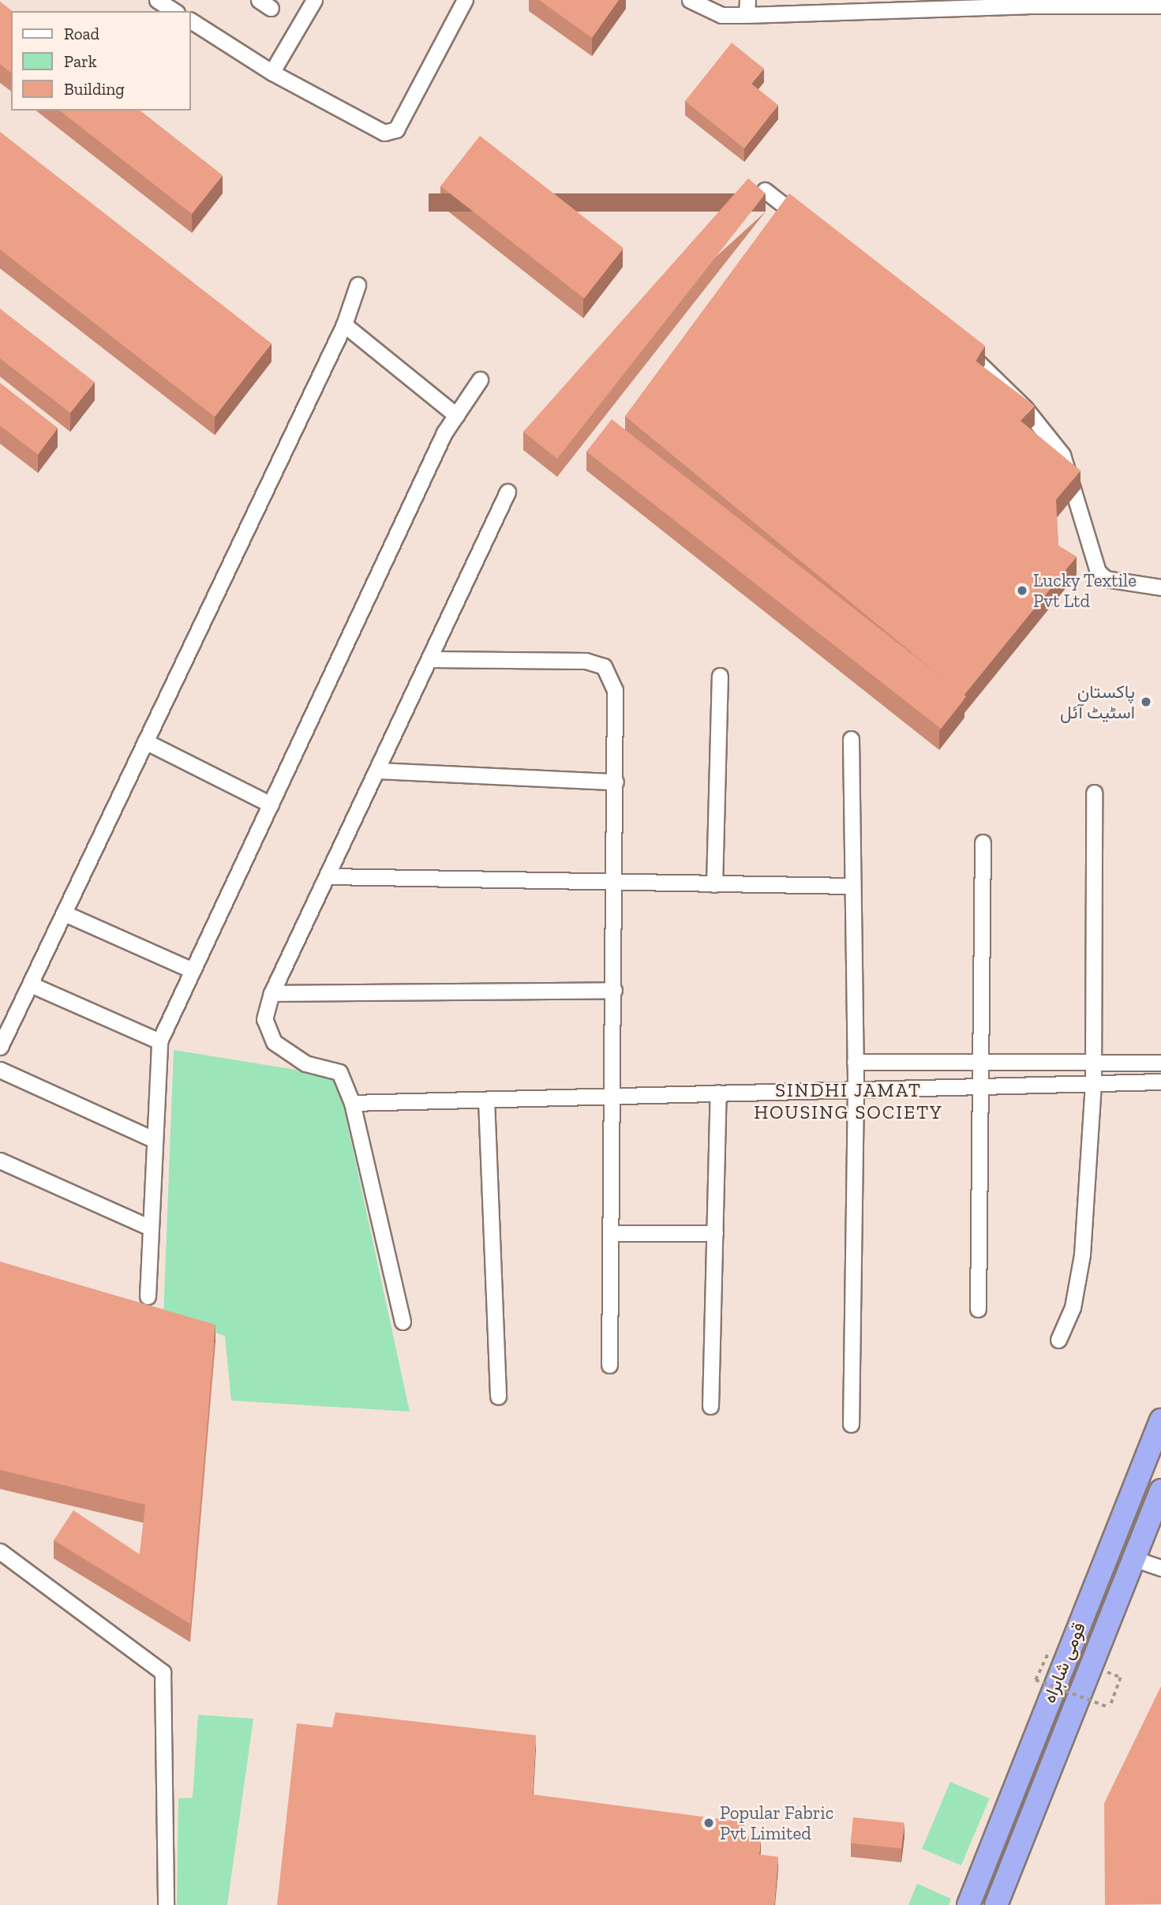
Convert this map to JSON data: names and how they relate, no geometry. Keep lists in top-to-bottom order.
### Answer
{
  "streets": {
    "highway": ["قومی شاہراہ"]
  },
  "districts": ["SINDHI JAMAT HOUSING SOCIETY"],
  "places": ["Lucky Textile Pvt Ltd", "پاکستان اسٹیٹ آئل", "Popular Fabric Pvt Limited"],
  "legend": ["Road", "Park", "Building"]
}
